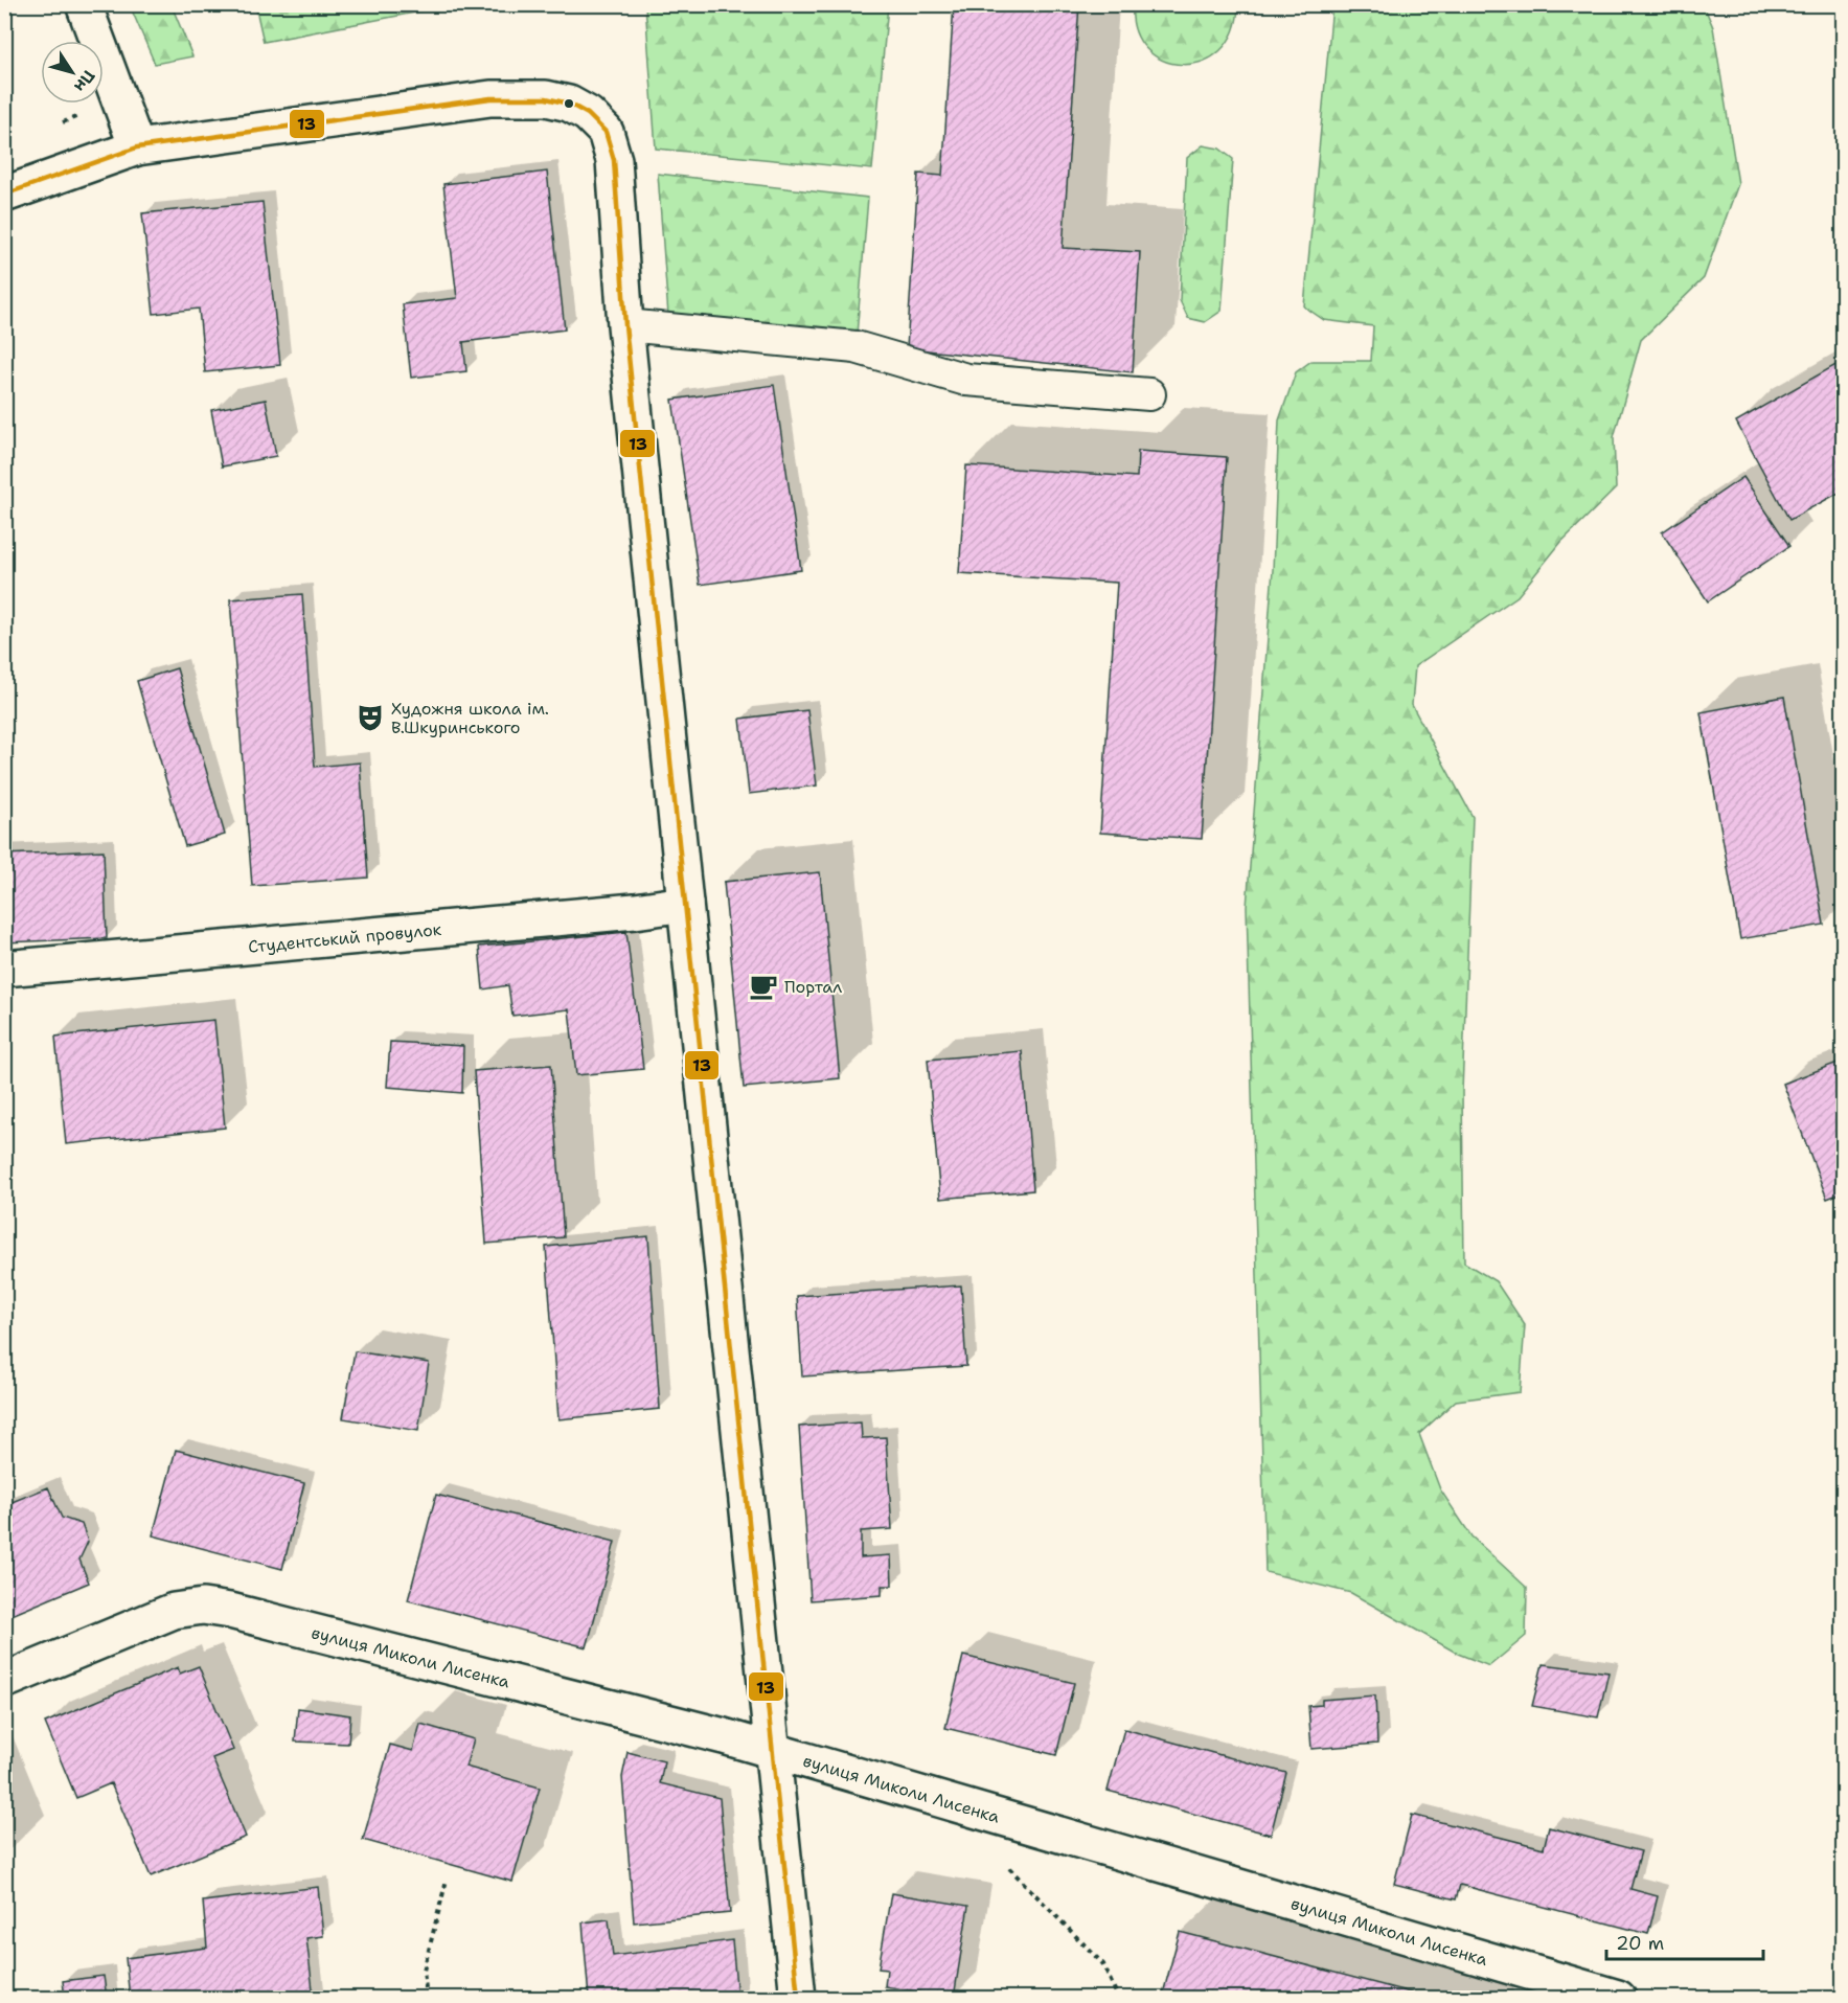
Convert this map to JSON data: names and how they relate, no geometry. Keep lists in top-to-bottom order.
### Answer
{
  "streets": {
    "street": ["Студентський провулок", "вулиця Миколи Лисенка"]
  },
  "places": {
    "theatre": ["Художня школа ім. В.Шкуринського"],
    "cafe": ["Портал"]
  },
  "lines": ["transit line 13"],
  "scale_bar": "20 m",
  "north": "bottom right"
}
